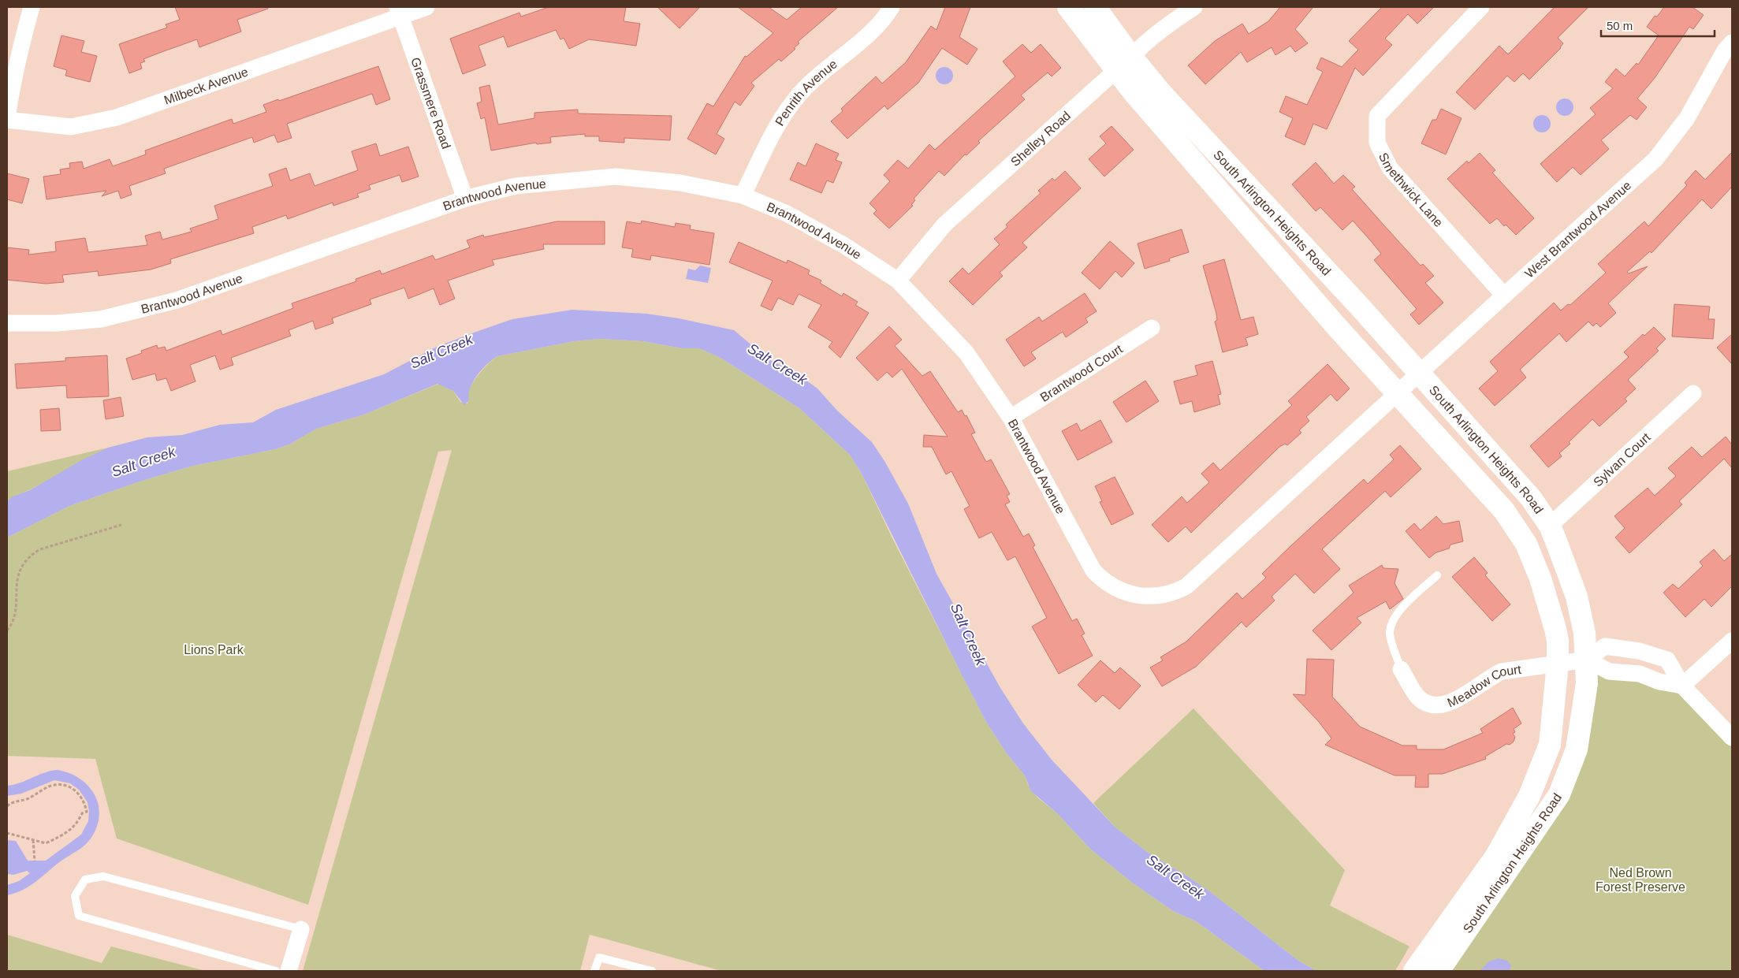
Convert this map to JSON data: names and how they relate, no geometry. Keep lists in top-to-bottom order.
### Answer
{
  "streets": {
    "main road": ["South Arlington Heights Road"],
    "street": [
      "Milbeck Avenue",
      "Penrith Avenue",
      "Grassmere Road",
      "Shelley Road",
      "Smethwick Lane",
      "Brantwood Avenue",
      "West Brantwood Avenue",
      "Brantwood Court",
      "Sylvan Court",
      "Meadow Court"
    ]
  },
  "crossings": [
    ["Milbeck Avenue", "Grassmere Road"],
    ["Penrith Avenue", "Brantwood Avenue"],
    ["Grassmere Road", "Brantwood Avenue"],
    ["Shelley Road", "Brantwood Avenue"],
    ["Shelley Road", "South Arlington Heights Road"],
    ["Smethwick Lane", "West Brantwood Avenue"],
    ["Brantwood Avenue", "South Arlington Heights Road"],
    ["Brantwood Avenue", "West Brantwood Avenue"],
    ["Brantwood Avenue", "Brantwood Court"],
    ["South Arlington Heights Road", "West Brantwood Avenue"],
    ["South Arlington Heights Road", "Sylvan Court"],
    ["South Arlington Heights Road", "Meadow Court"]
  ],
  "water": ["Salt Creek"],
  "parks": ["Lions Park", "Ned Brown Forest Preserve"],
  "scale_bar": "50 m"
}
